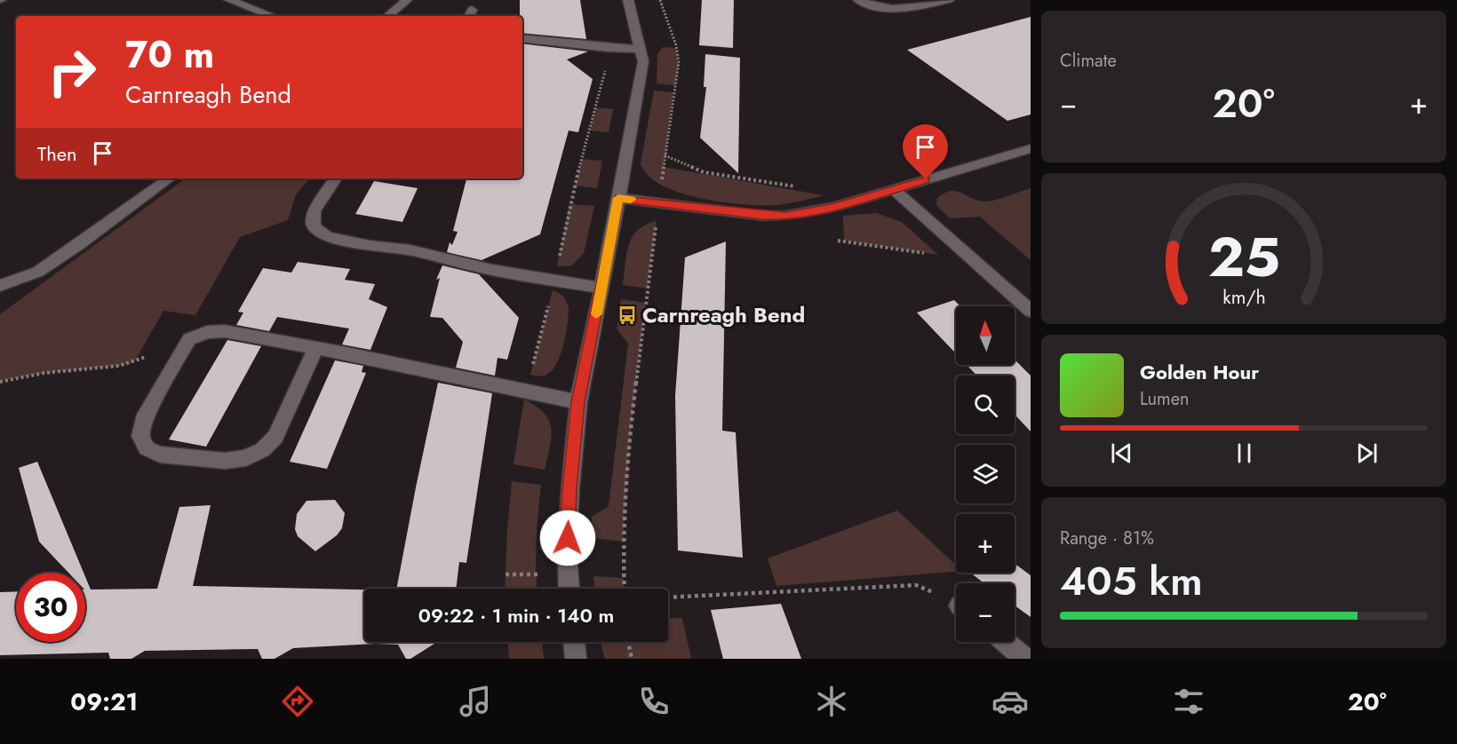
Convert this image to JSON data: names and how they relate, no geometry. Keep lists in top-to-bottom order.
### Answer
{
  "places": {
    "bus stop": ["Carnreagh Bend"]
  },
  "north": "top",
  "page": {
    "tile": [
      "Climate",
      ["Range · 81%", "405 km"]
    ],
    "turn": ["70 m", "Carnreagh Bend"],
    "heat": ["−", "20°", "+"],
    "then": "Then",
    "map_buttons": ["+", "−"],
    "song": ["Golden Hour", "Lumen"],
    "limit": "30",
    "trip": "09:22 · 1 min · 140 m",
    "tabs": ["09:21", "20°"],
    "gauge": ["25", "km/h"]
  }
}
